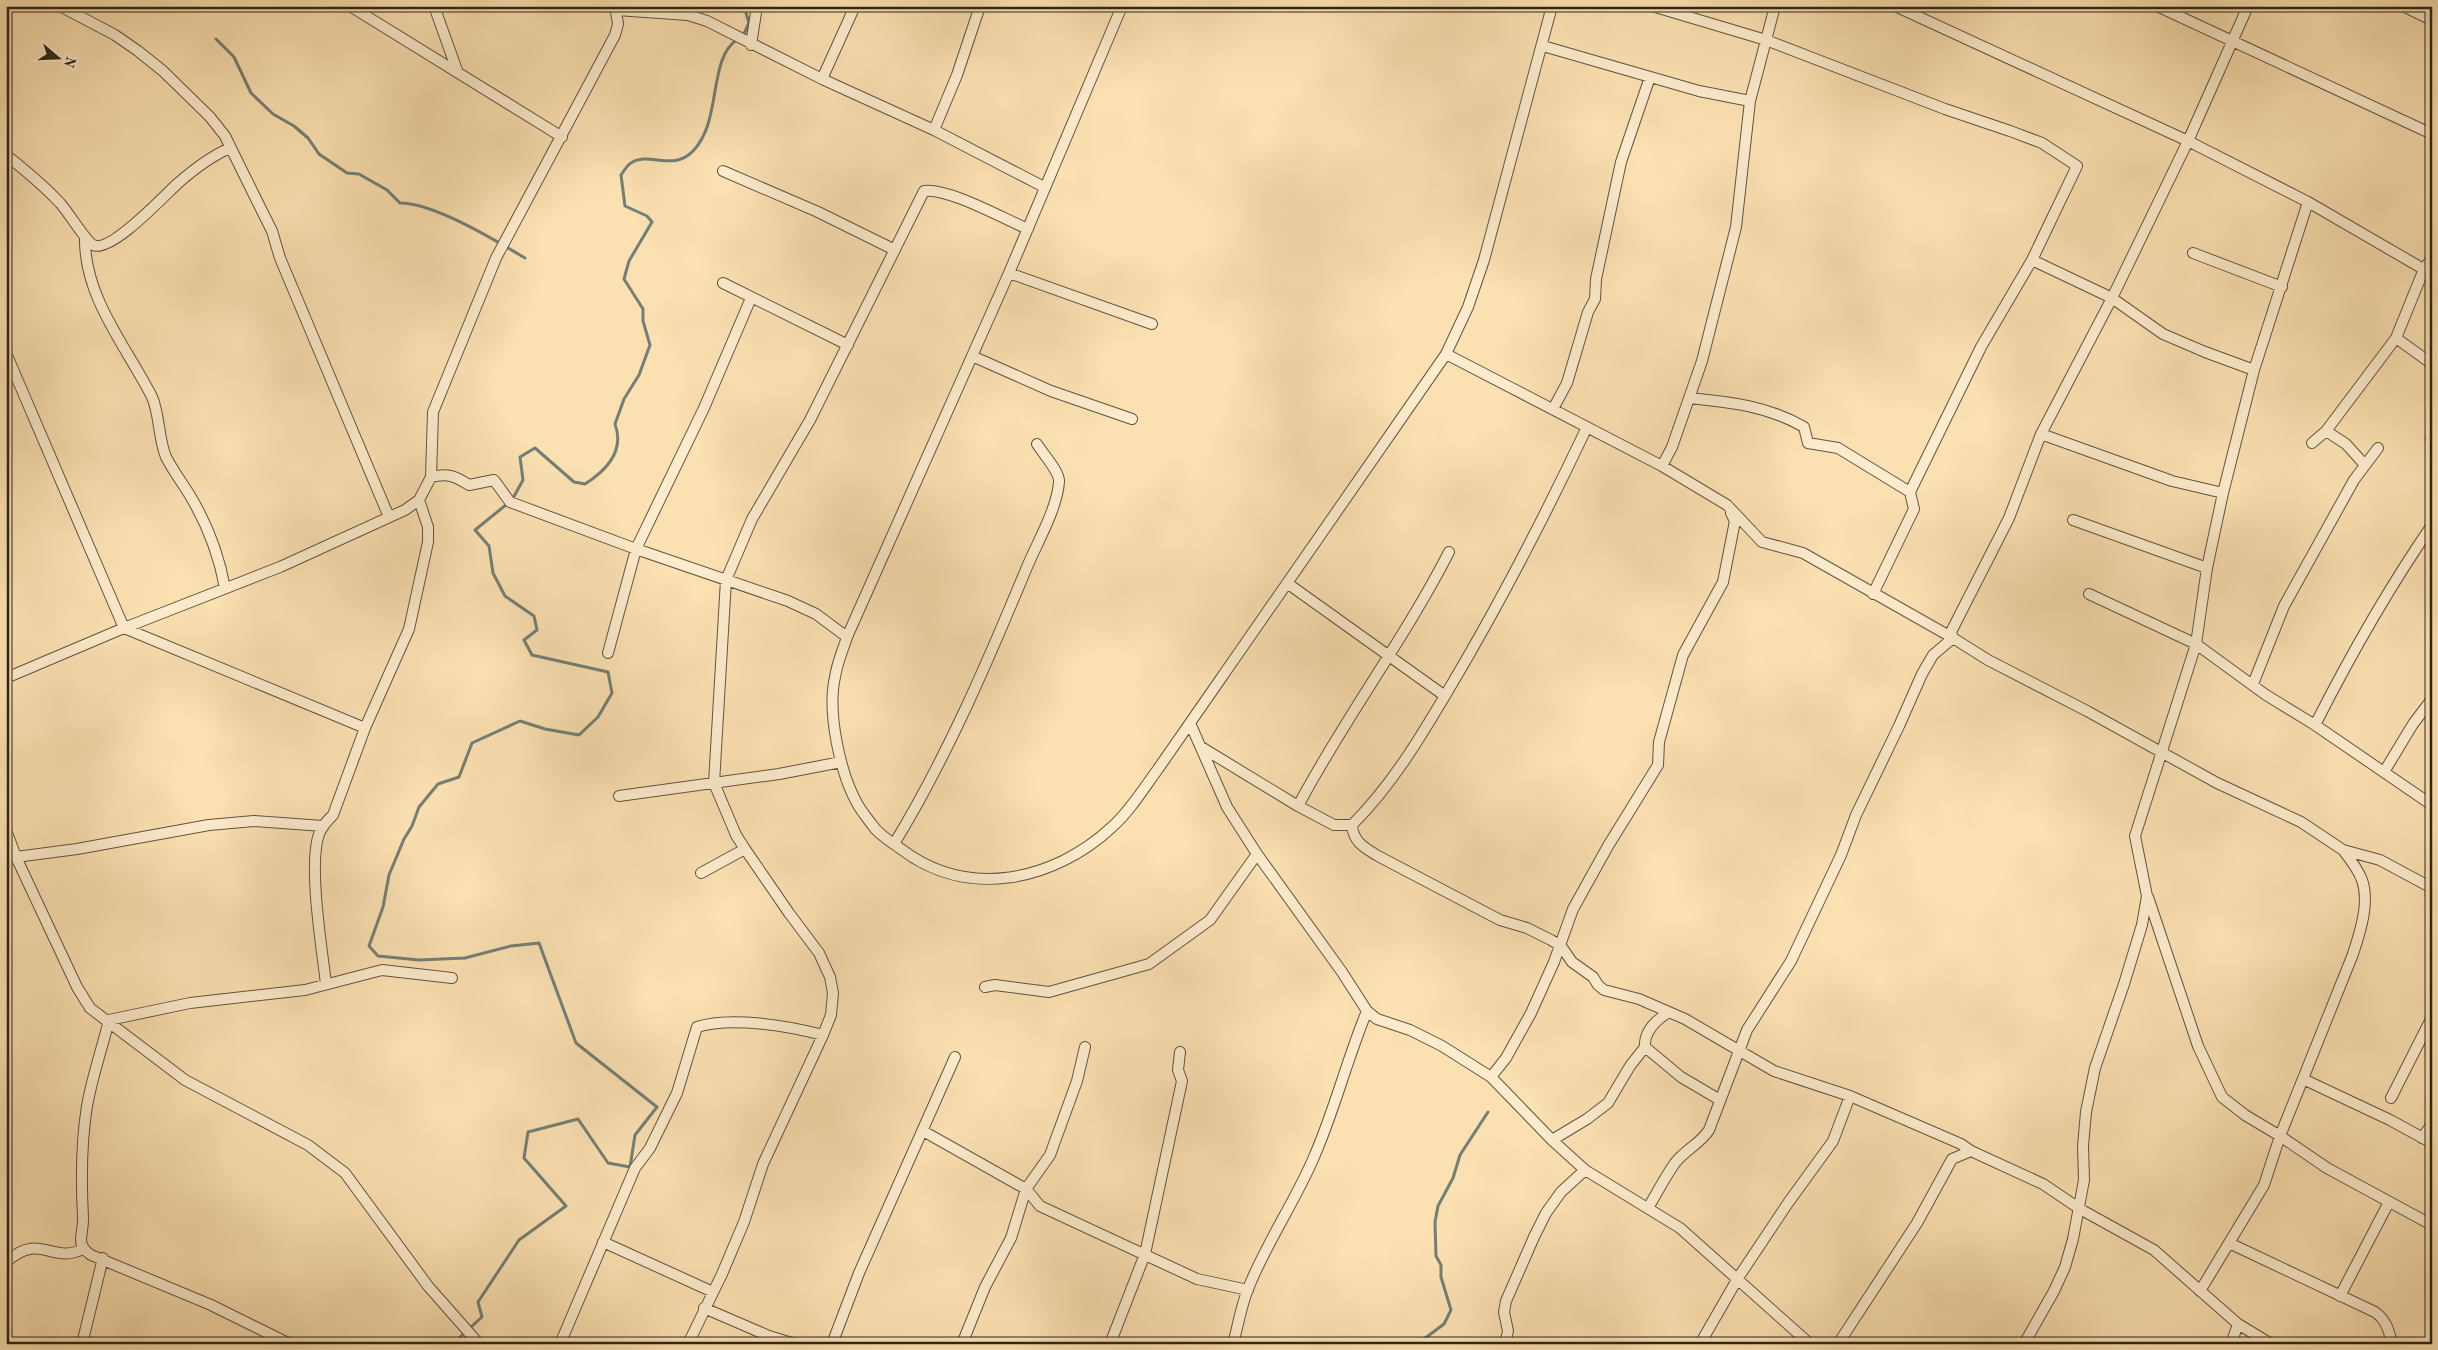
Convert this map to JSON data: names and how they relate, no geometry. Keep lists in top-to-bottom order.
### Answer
{
  "north": "right"
}
